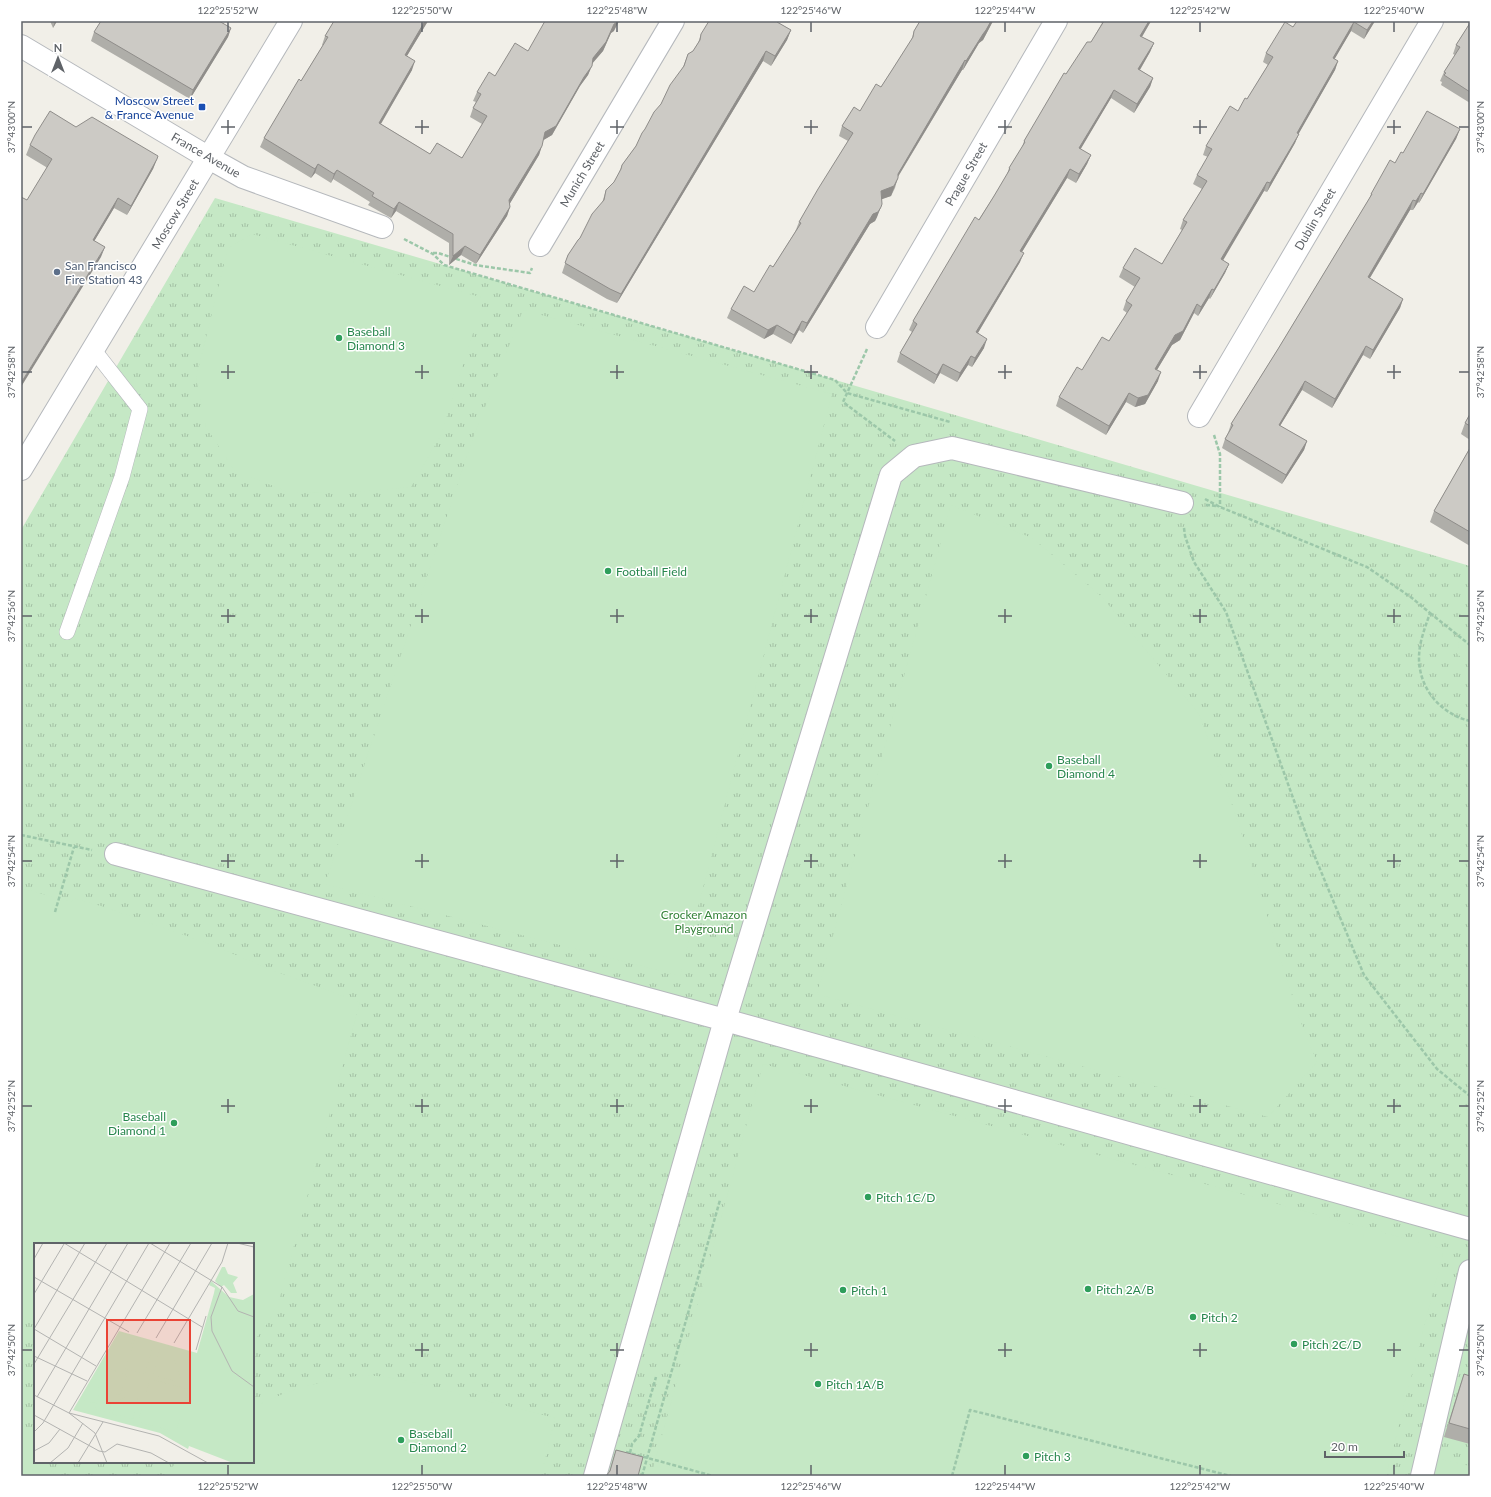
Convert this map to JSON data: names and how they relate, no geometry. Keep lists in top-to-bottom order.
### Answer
{
  "streets": {
    "street": [
      "France Avenue",
      "Munich Street",
      "Prague Street",
      "Moscow Street",
      "Dublin Street"
    ]
  },
  "crossings": [
    ["France Avenue", "Moscow Street"]
  ],
  "parks": ["Crocker Amazon Playground"],
  "places": {
    "transit": ["Moscow Street & France Avenue"],
    "other": [
      "San Francisco Fire Station 43",
      "Baseball Diamond 3",
      "Football Field",
      "Baseball Diamond 4",
      "Baseball Diamond 1",
      "Pitch 1C/D",
      "Pitch 2A/B",
      "Pitch 1",
      "Pitch 2",
      "Pitch 2C/D",
      "Pitch 1A/B",
      "Baseball Diamond 2",
      "Pitch 3"
    ]
  },
  "scale_bar": "20 m",
  "north": "top",
  "coordinates": [
    "122°25'52\"W",
    "122°25'50\"W",
    "122°25'48\"W",
    "122°25'46\"W",
    "122°25'44\"W",
    "122°25'42\"W",
    "122°25'40\"W",
    "37°43'00\"N",
    "37°42'58\"N",
    "37°42'56\"N",
    "37°42'54\"N",
    "37°42'52\"N",
    "37°42'50\"N"
  ]
}
